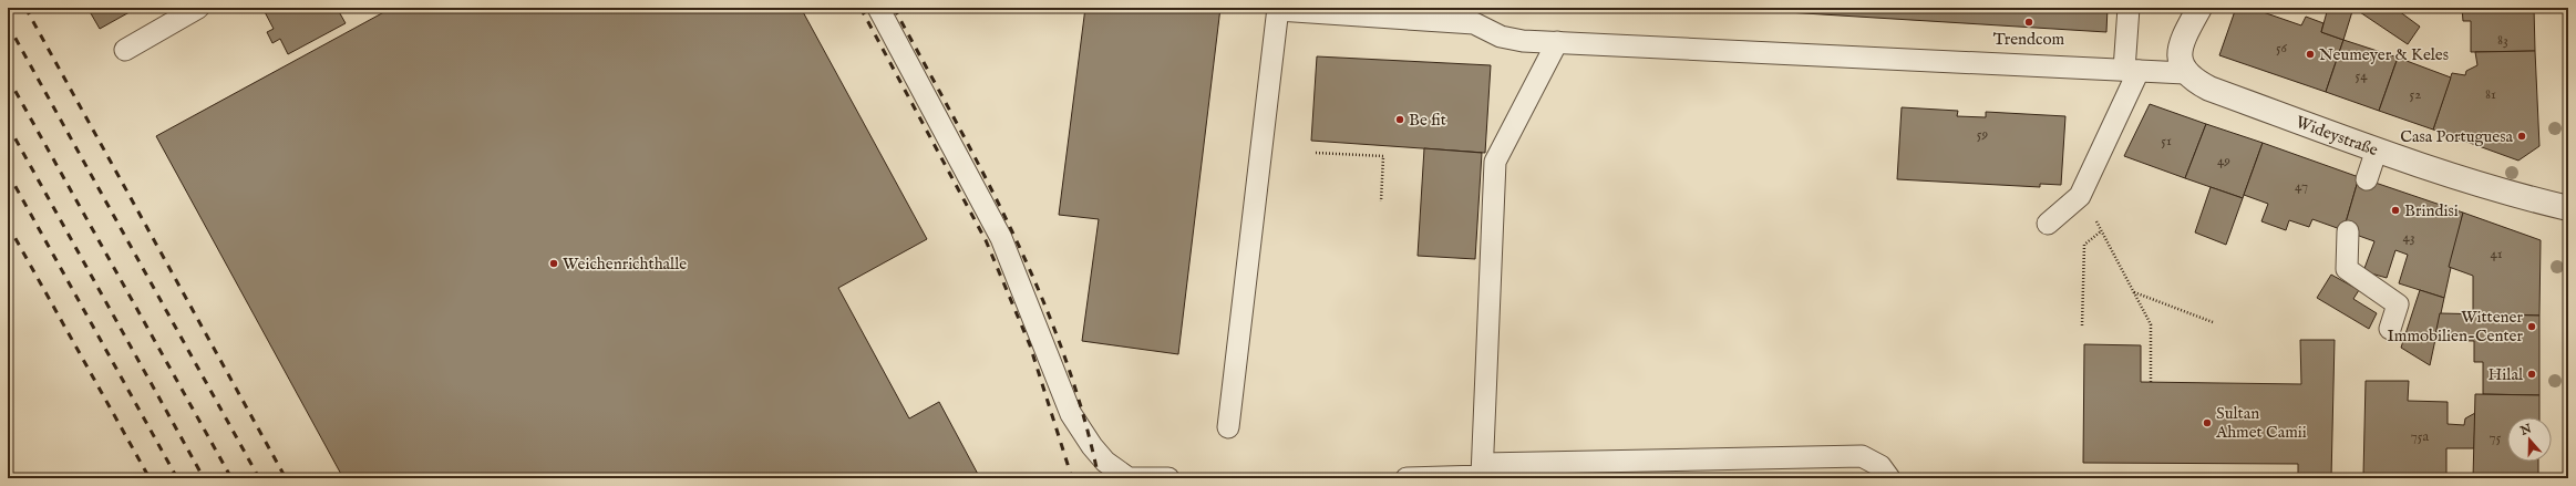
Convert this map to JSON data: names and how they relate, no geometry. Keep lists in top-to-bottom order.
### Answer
{
  "streets": {
    "street": ["Wideystraße"]
  },
  "places": [
    "Trendcom",
    "Neumeyer & Keles",
    "Be fit",
    "Casa Portuguesa",
    "Brindisi",
    "Weichenrichthalle",
    "Wittener Immobilien-Center",
    "Hilal",
    "Sultan Ahmet Camii"
  ],
  "house_numbers": [
    "83",
    "56",
    "54",
    "52",
    "81",
    "59",
    "51",
    "49",
    "47",
    "43",
    "41",
    "75a",
    "75"
  ],
  "north": "top"
}
